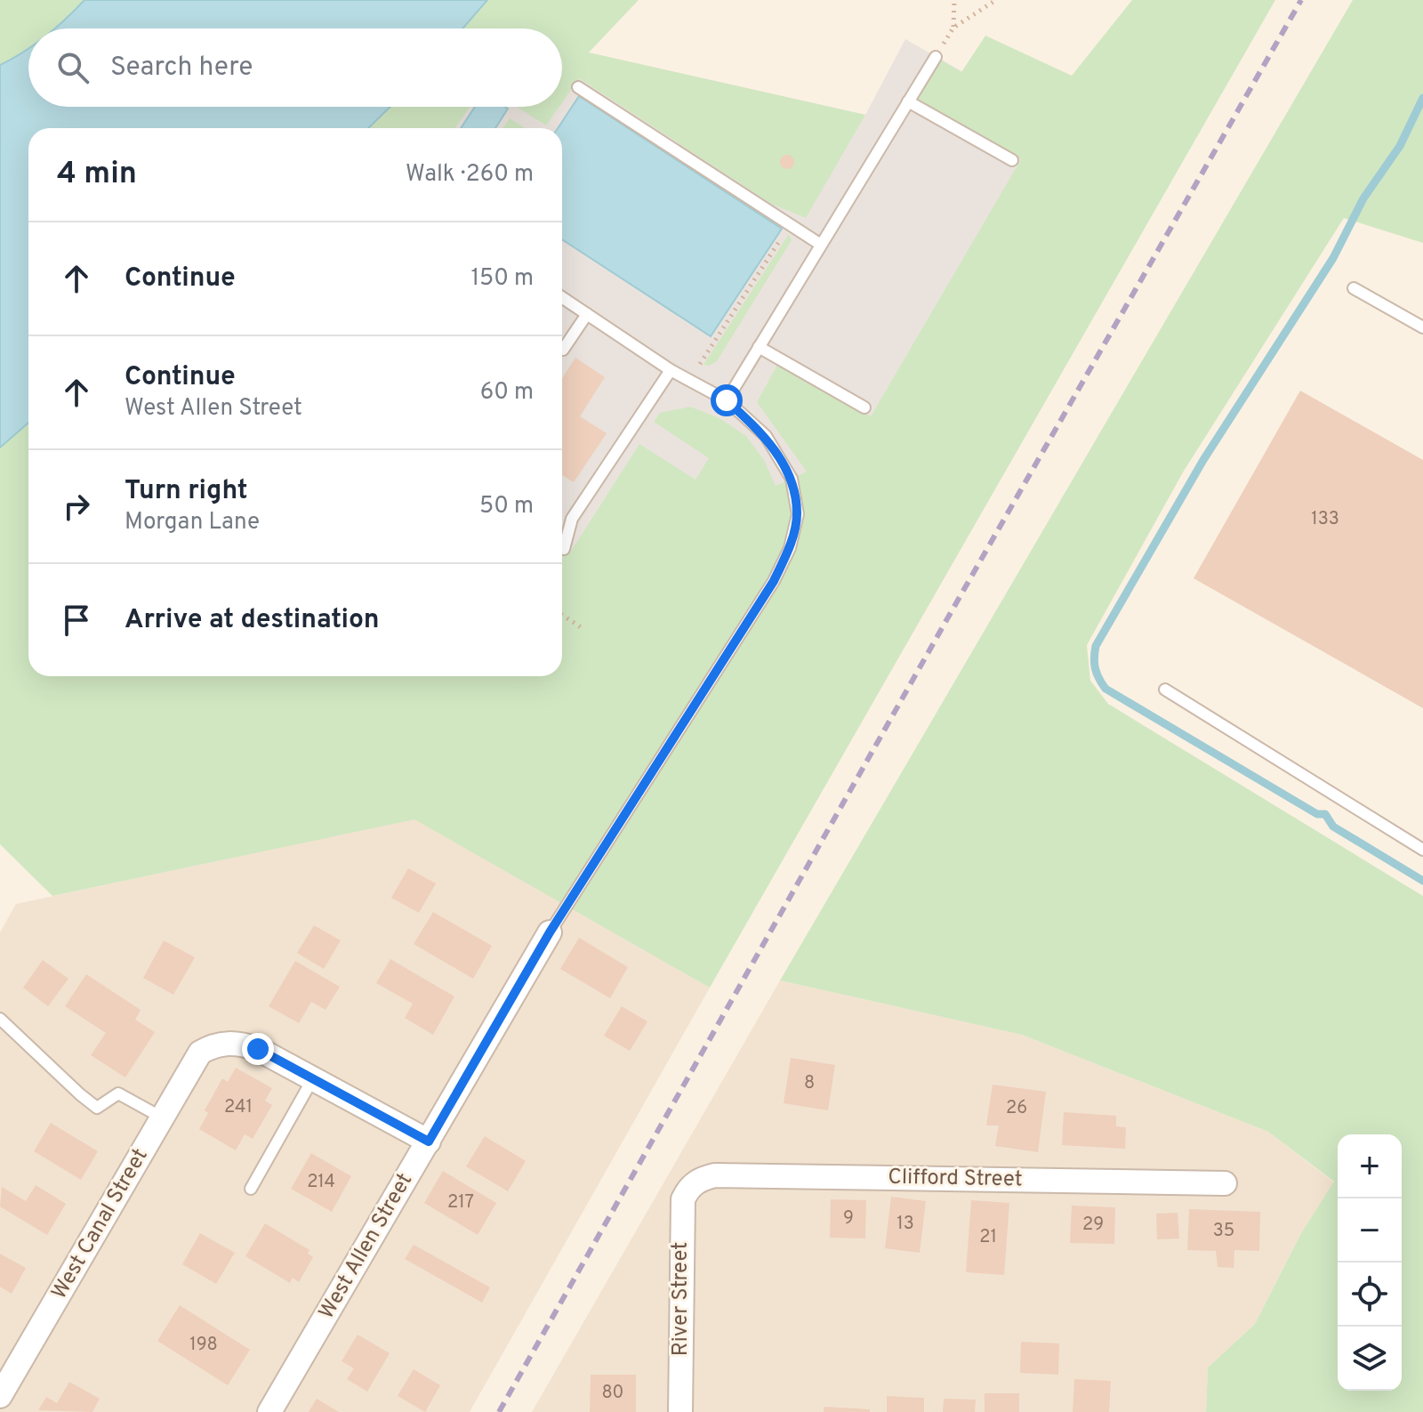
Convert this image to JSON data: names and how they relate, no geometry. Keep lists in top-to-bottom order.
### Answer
{
  "streets": {
    "street": [
      "Clifford Street",
      "West Canal Street",
      "West Allen Street",
      "River Street"
    ]
  },
  "crossings": [
    ["Clifford Street", "River Street"]
  ],
  "house_numbers": [
    "133",
    "8",
    "241",
    "26",
    "214",
    "217",
    "9",
    "13",
    "29",
    "35",
    "21",
    "198",
    "80"
  ],
  "page": {
    "search": "Search here",
    "heading": ["4 min", "Walk · 260 m"],
    "list": [
      ["Continue", "150 m"],
      ["Continue", "West Allen Street", "60 m"],
      ["Turn right", "Morgan Lane", "50 m"],
      "Arrive at destination"
    ],
    "map_buttons": ["+", "−"]
  }
}
